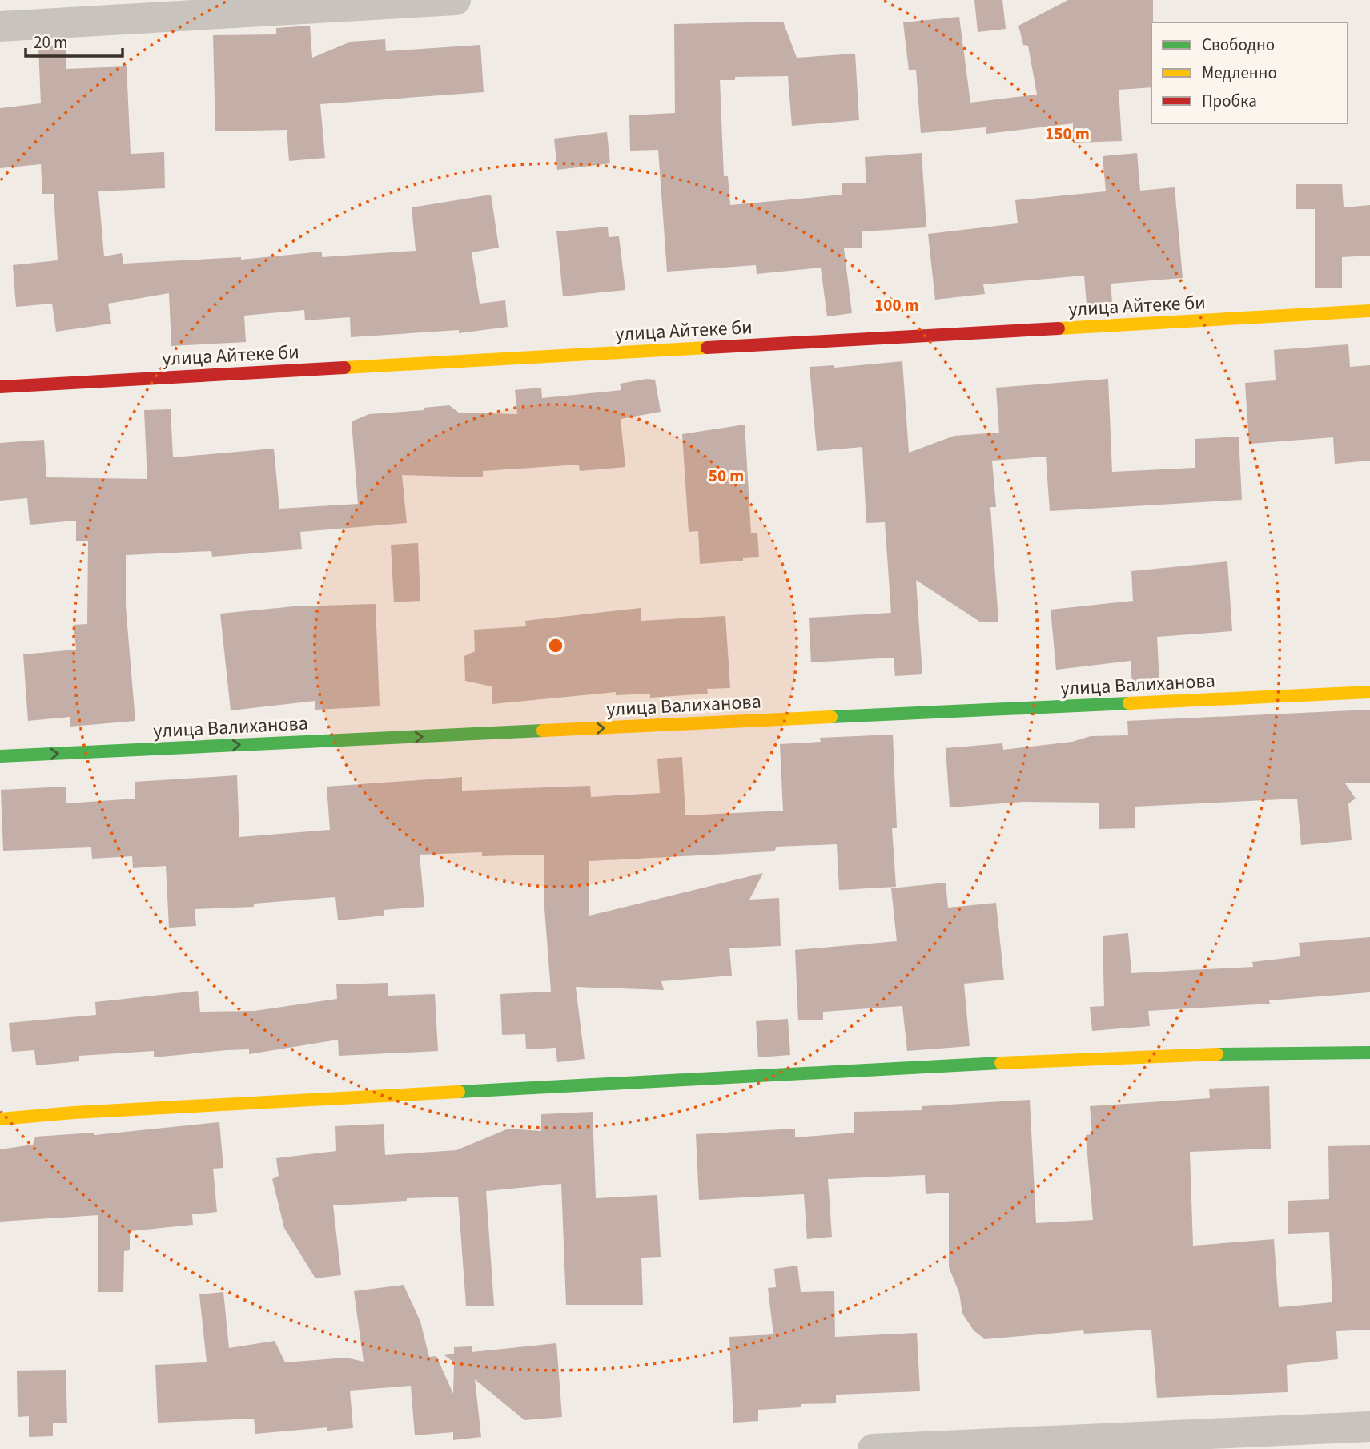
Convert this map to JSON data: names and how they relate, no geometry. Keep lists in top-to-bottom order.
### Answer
{
  "streets": {
    "street": ["улица Айтеке би", "улица Валиханова"]
  },
  "one_way": ["улица Валиханова"],
  "legend": ["Свободно", "Медленно", "Пробка"],
  "scale_bar": "20 m",
  "rings": ["150 m", "100 m", "50 m"]
}
